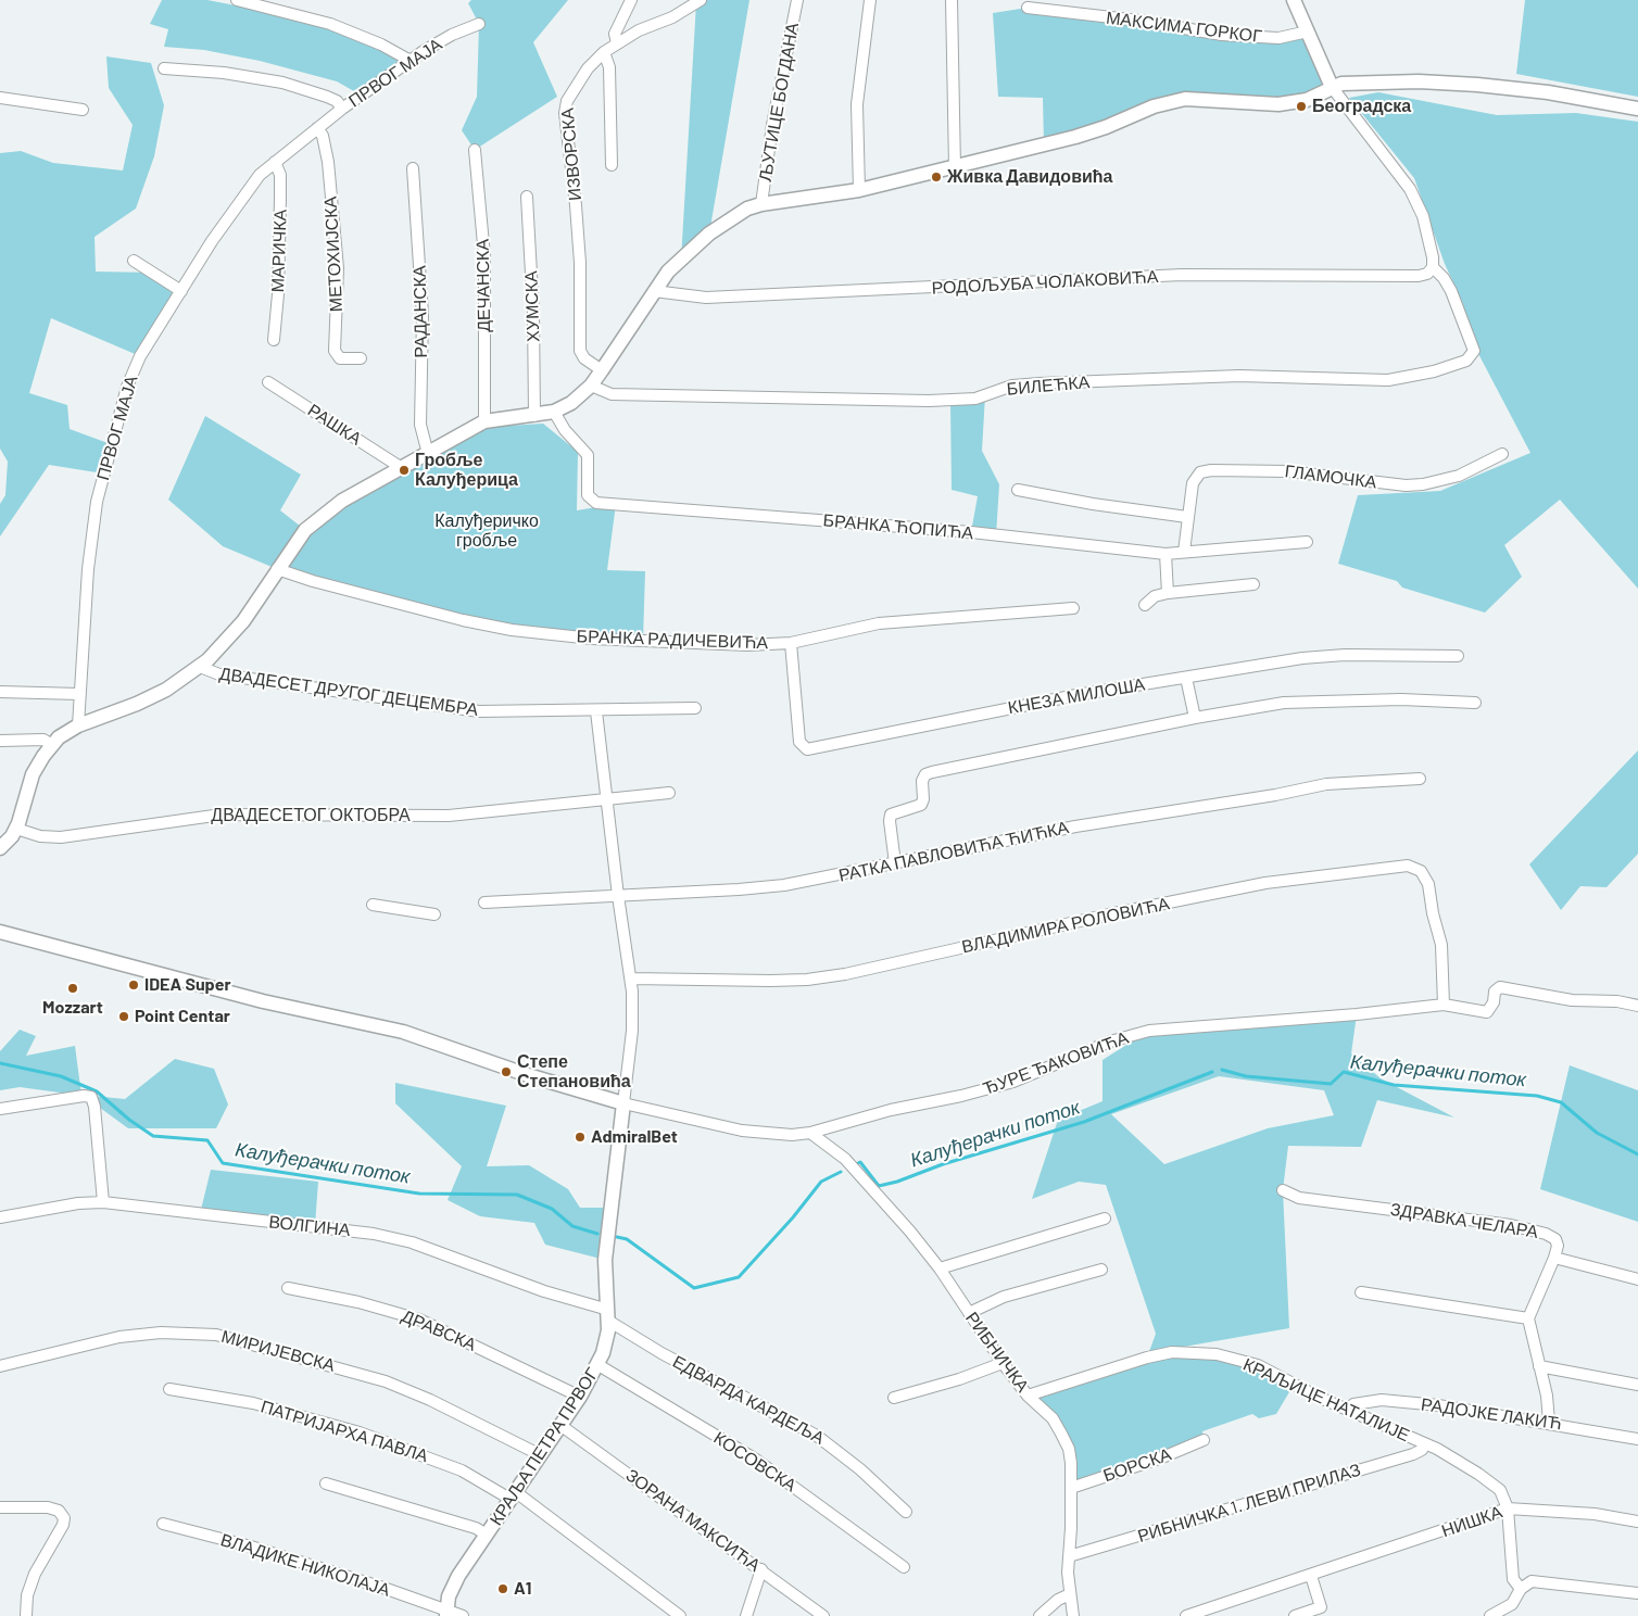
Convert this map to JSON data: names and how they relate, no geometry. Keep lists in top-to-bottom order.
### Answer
{
  "streets": {
    "street": [
      "МАКСИМА ГОРКОГ",
      "ПРВОГ МАЈА",
      "ЉУТИЦЕ БОГДАНА",
      "ИЗВОРСКА",
      "МАРИЧКА",
      "МЕТОХИЈСКА",
      "РОДОЉУБА ЧОЛАКОВИЋА",
      "ДЕЧАНСКА",
      "ХУМСКА",
      "РАДАНСКА",
      "БИЛЕЋКА",
      "РАШКА",
      "ГЛАМОЧКА",
      "БРАНКА ЋОПИЋА",
      "БРАНКА РАДИЧЕВИЋА",
      "ДВАДЕСЕТ ДРУГОГ ДЕЦЕМБРА",
      "КНЕЗА МИЛОША",
      "ДВАДЕСЕТОГ ОКТОБРА",
      "РАТКА ПАВЛОВИЋА ЋИЋКА",
      "ВЛАДИМИРА РОЛОВИЋА",
      "ЂУРЕ ЂАКОВИЋА",
      "ЗДРАВКА ЧЕЛАРА",
      "ВОЛГИНА",
      "ДРАВСКА",
      "МИРИЈЕВСКА",
      "РИБНИЧКА",
      "ЕДВАРДА КАРДЕЉА",
      "КРАЉИЦЕ НАТАЛИЈЕ",
      "РАДОЈКЕ ЛАКИЋ",
      "ПАТРИЈАРХА ПАВЛА",
      "КРАЉА ПЕТРА ПРВОГ",
      "КОСОВСКА",
      "БОРСКА",
      "РИБНИЧКА 1. ЛЕВИ ПРИЛАЗ",
      "ЗОРАНА МАКСИЋА",
      "НИШКА",
      "ВЛАДИКЕ НИКОЛАЈА"
    ]
  },
  "crossings": [
    ["ПРВОГ МАЈА", "МАРИЧКА"],
    ["ПРВОГ МАЈА", "МЕТОХИЈСКА"],
    ["РОДОЉУБА ЧОЛАКОВИЋА", "БИЛЕЋКА"],
    ["ГЛАМОЧКА", "БРАНКА ЋОПИЋА"],
    ["БРАНКА РАДИЧЕВИЋА", "КНЕЗА МИЛОША"],
    ["ВЛАДИМИРА РОЛОВИЋА", "ЂУРЕ ЂАКОВИЋА"],
    ["ЂУРЕ ЂАКОВИЋА", "РИБНИЧКА"],
    ["ЂУРЕ ЂАКОВИЋА", "КРАЉА ПЕТРА ПРВОГ"],
    ["ВОЛГИНА", "ЕДВАРДА КАРДЕЉА"],
    ["ВОЛГИНА", "КРАЉА ПЕТРА ПРВОГ"],
    ["ДРАВСКА", "КРАЉА ПЕТРА ПРВОГ"],
    ["МИРИЈЕВСКА", "КРАЉА ПЕТРА ПРВОГ"],
    ["РИБНИЧКА", "КРАЉИЦЕ НАТАЛИЈЕ"],
    ["РИБНИЧКА", "БОРСКА"],
    ["РИБНИЧКА", "РИБНИЧКА 1. ЛЕВИ ПРИЛАЗ"],
    ["ЕДВАРДА КАРДЕЉА", "КРАЉА ПЕТРА ПРВОГ"],
    ["КРАЉИЦЕ НАТАЛИЈЕ", "РАДОЈКЕ ЛАКИЋ"],
    ["КРАЉИЦЕ НАТАЛИЈЕ", "РИБНИЧКА 1. ЛЕВИ ПРИЛАЗ"],
    ["КРАЉИЦЕ НАТАЛИЈЕ", "НИШКА"],
    ["ПАТРИЈАРХА ПАВЛА", "КРАЉА ПЕТРА ПРВОГ"],
    ["КРАЉА ПЕТРА ПРВОГ", "КОСОВСКА"],
    ["КРАЉА ПЕТРА ПРВОГ", "ЗОРАНА МАКСИЋА"],
    ["КРАЉА ПЕТРА ПРВОГ", "ВЛАДИКЕ НИКОЛАЈА"]
  ],
  "water": ["Калуђерачки поток"],
  "parks": ["Калуђеричко гробље"],
  "places": [
    "Београдска",
    "Живка Давидовића",
    "Гробље Калуђерица",
    "IDEA Super",
    "Mozzart",
    "Point Centar",
    "Степе Степановића",
    "AdmiralBet",
    "A1"
  ]
}
